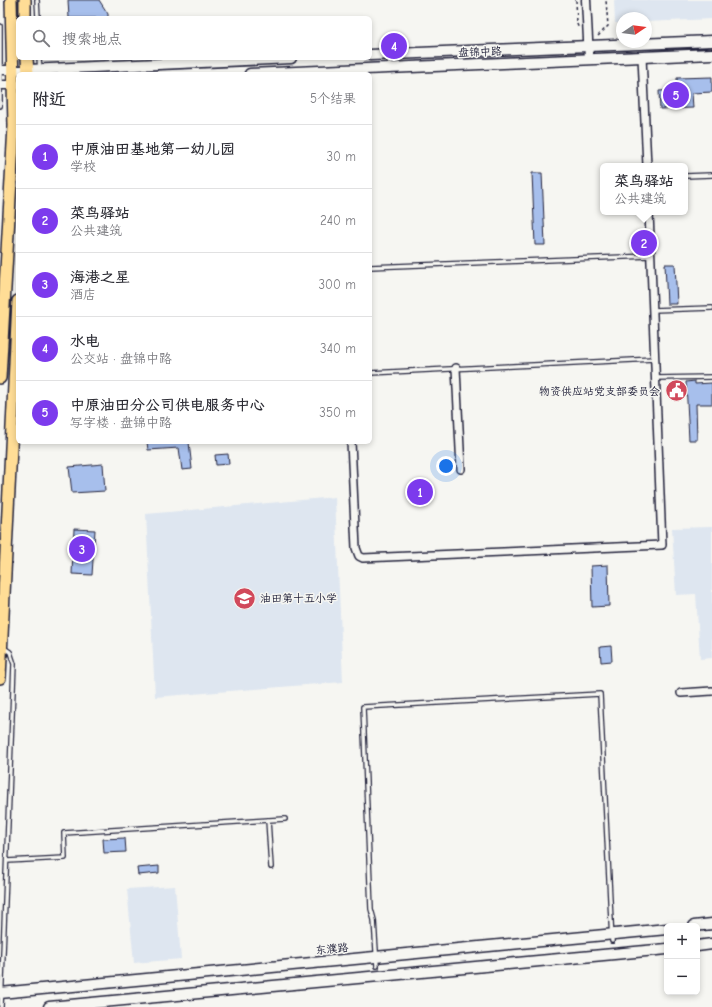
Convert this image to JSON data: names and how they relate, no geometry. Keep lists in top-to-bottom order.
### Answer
{
  "streets": {
    "main road": ["盘锦中路", "东濮路"]
  },
  "places": {
    "public building": ["物资供应站党支部委员会"],
    "school or university": ["油田第十五小学"]
  },
  "north": "right",
  "page": {
    "search": "搜索地点",
    "pins": [
      "4",
      "5",
      "2",
      "1",
      "3"
    ],
    "heading": ["附近", "5个结果"],
    "list": [
      {
        "mark": "1",
        "name": "中原油田基地第一幼儿园",
        "note": "学校",
        "value": "30 m"
      },
      {
        "mark": "2",
        "name": "菜鸟驿站",
        "note": "公共建筑",
        "value": "240 m"
      },
      {
        "mark": "3",
        "name": "海港之星",
        "note": "酒店",
        "value": "300 m"
      },
      {
        "mark": "4",
        "name": "水电",
        "note": "公交站 · 盘锦中路",
        "value": "340 m"
      },
      {
        "mark": "5",
        "name": "中原油田分公司供电服务中心",
        "note": "写字楼 · 盘锦中路",
        "value": "350 m"
      }
    ],
    "popup": ["菜鸟驿站", "公共建筑"],
    "map_buttons": ["+", "−"]
  }
}
